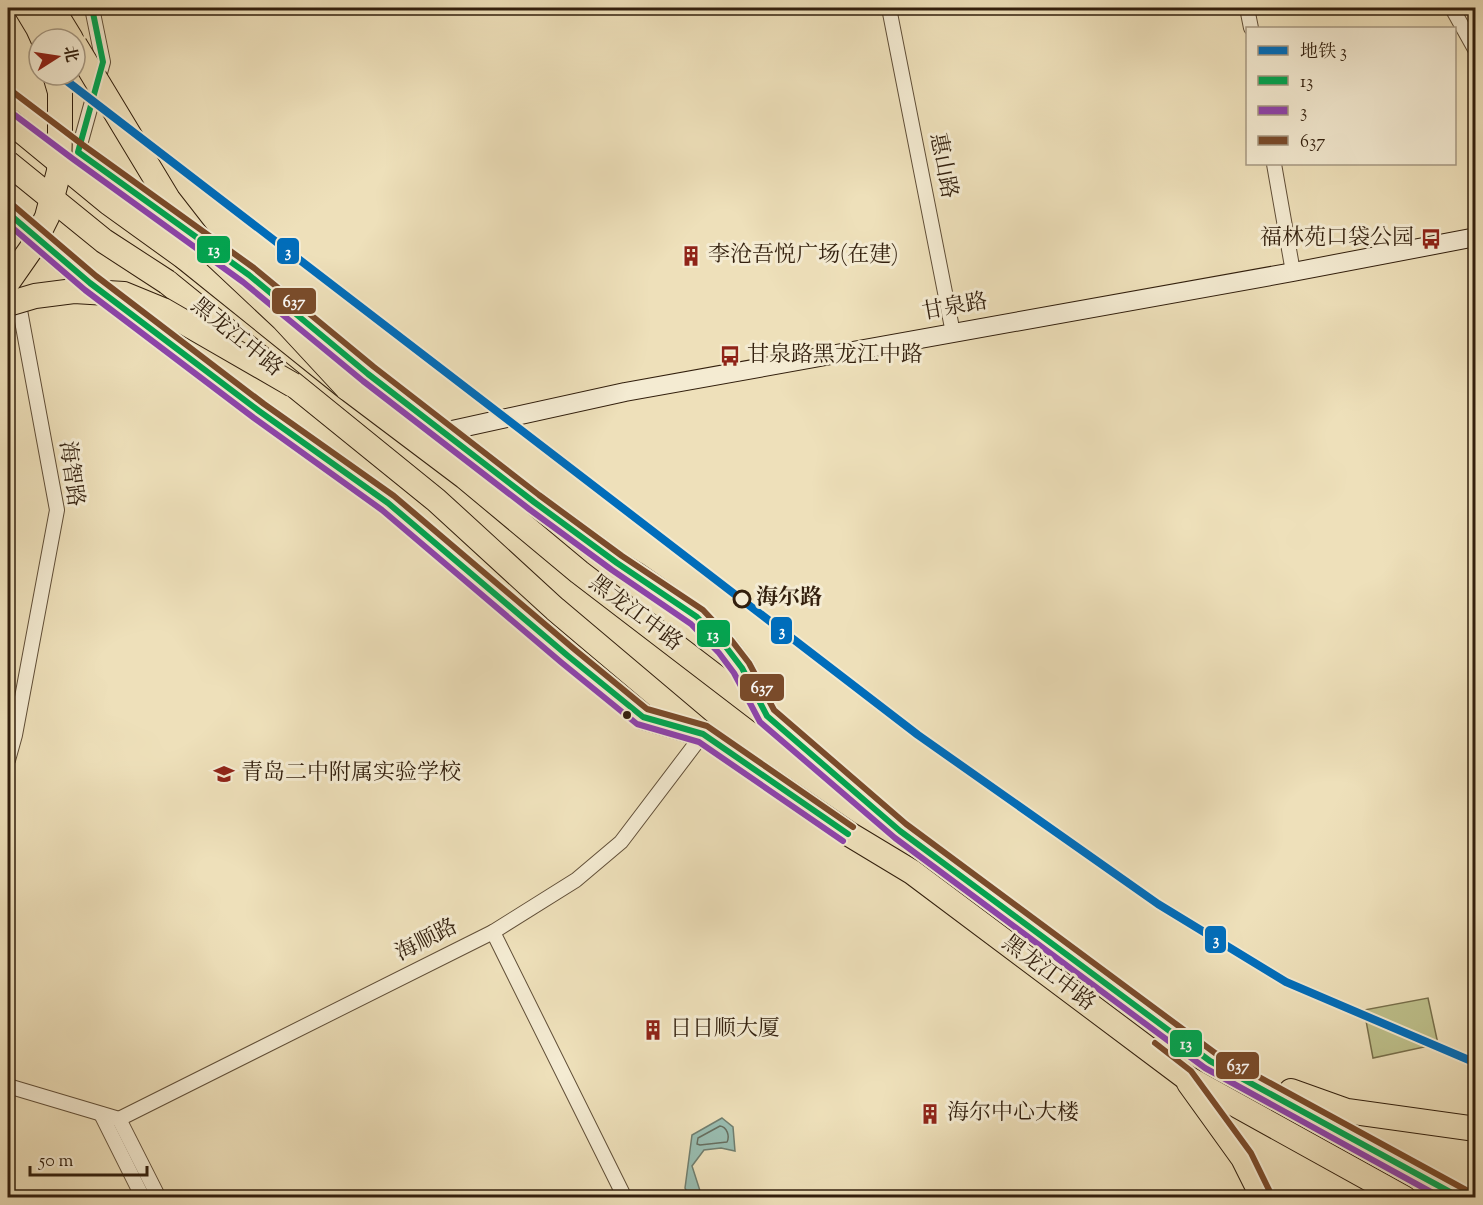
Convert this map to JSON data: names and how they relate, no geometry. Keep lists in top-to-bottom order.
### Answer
{
  "streets": {
    "highway": ["黑龙江中路"],
    "street": [
      "惠山路",
      "甘泉路",
      "海智路",
      "海顺路"
    ]
  },
  "crossings": [
    ["惠山路", "甘泉路"],
    ["黑龙江中路", "海智路"],
    ["黑龙江中路", "海顺路"]
  ],
  "places": {
    "bus stop": ["福林苑口袋公园", "甘泉路黑龙江中路"],
    "building": ["李沧吾悦广场(在建)", "日日顺大厦", "海尔中心大楼"],
    "other": ["海尔路"],
    "school or university": ["青岛二中附属实验学校"]
  },
  "lines": [
    "transit line 13",
    "metro line 3",
    "transit line 637",
    "transit line 3"
  ],
  "legend": [
    "地铁 3",
    "13",
    "3",
    "637"
  ],
  "scale_bar": "50 m",
  "north": "right"
}
